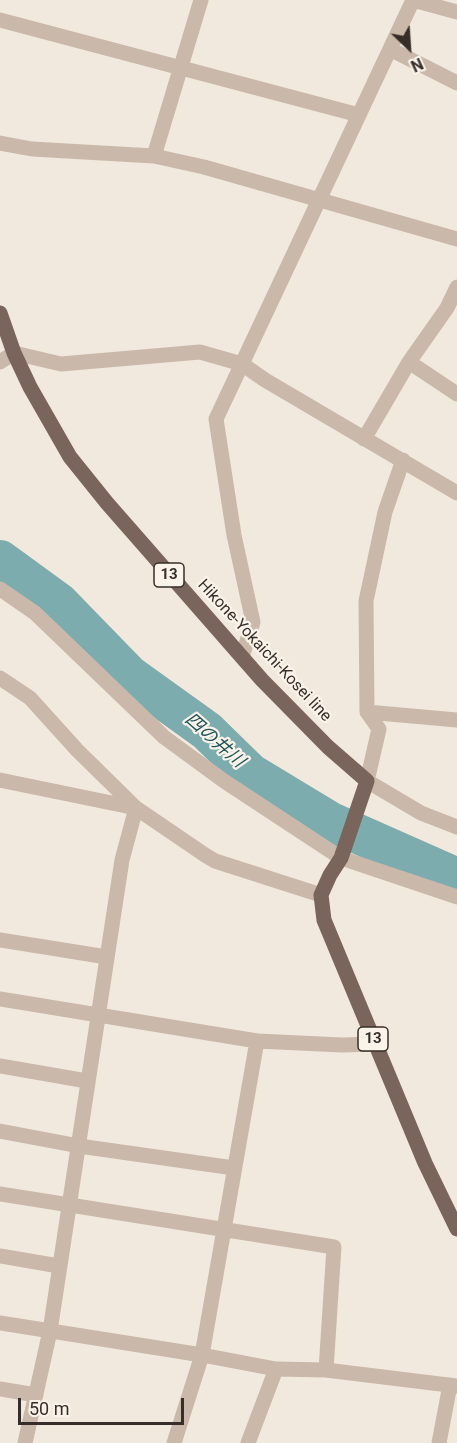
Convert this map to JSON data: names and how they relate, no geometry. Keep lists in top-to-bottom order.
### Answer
{
  "streets": {
    "main road": ["13", "Hikone-Yokaichi-Kosei line"]
  },
  "water": ["四の井川"],
  "scale_bar": "50 m",
  "north": "bottom right"
}
